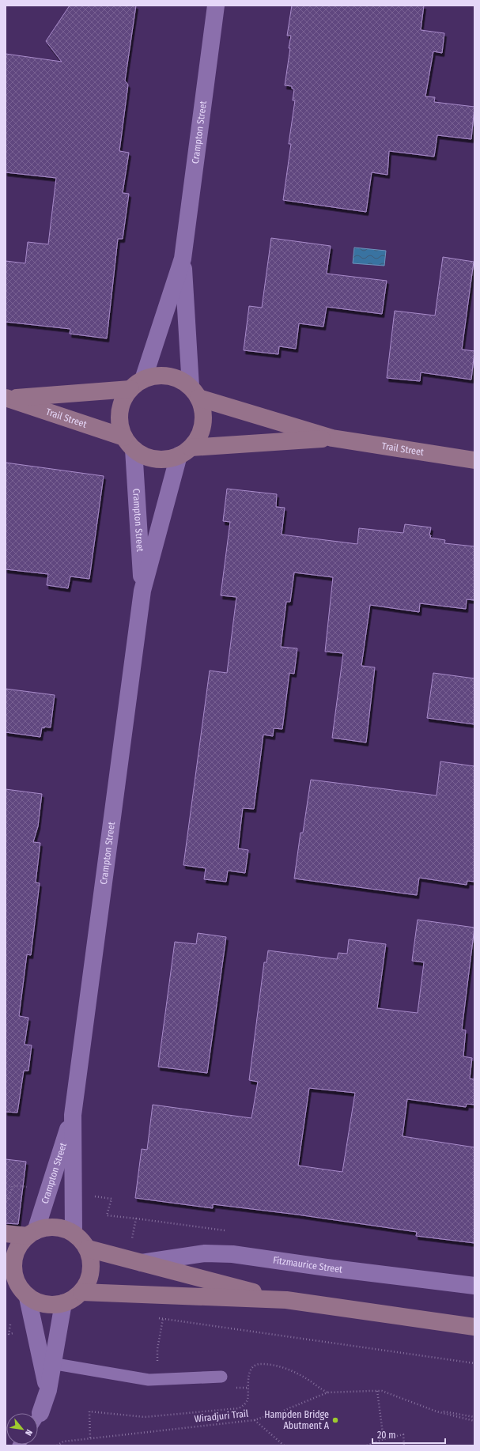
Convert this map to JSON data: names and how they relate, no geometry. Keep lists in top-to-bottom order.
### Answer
{
  "streets": {
    "street": ["Crampton Street", "Trail Street", "Fitzmaurice Street"],
    "path": ["Wiradjuri Trail"]
  },
  "crossings": [
    ["Crampton Street", "Trail Street"],
    ["Crampton Street", "Fitzmaurice Street"]
  ],
  "places": ["Hampden Bridge Abutment A"],
  "scale_bar": "20 m",
  "north": "bottom right"
}
